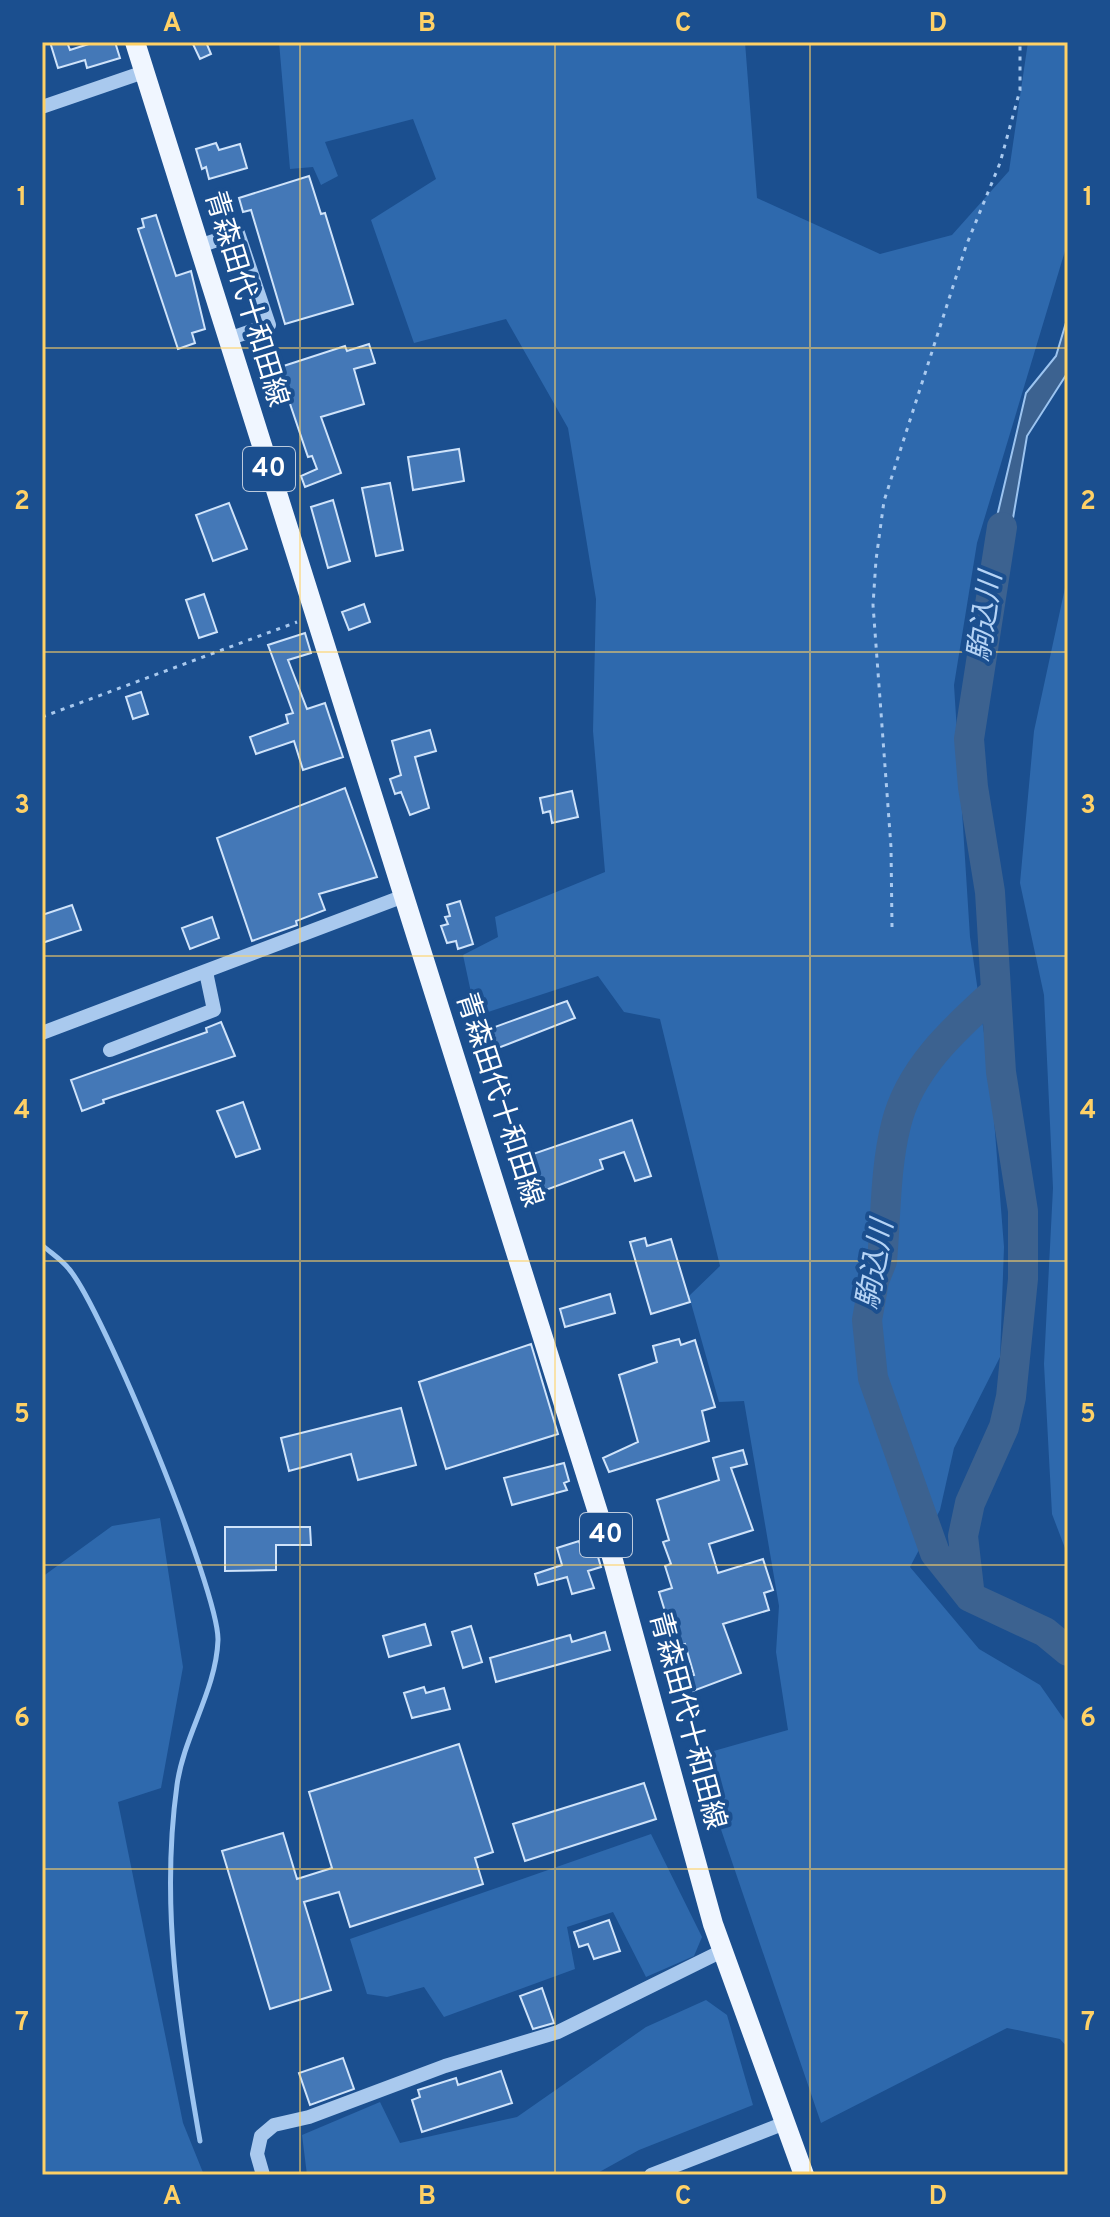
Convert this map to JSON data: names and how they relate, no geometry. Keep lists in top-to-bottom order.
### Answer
{
  "streets": {
    "main road": ["青森田代十和田線", "40"]
  },
  "water": ["駒込川"],
  "grid": {
    "columns": [
      "A",
      "B",
      "C",
      "D"
    ],
    "rows": [
      "1",
      "2",
      "3",
      "4",
      "5",
      "6",
      "7"
    ]
  }
}
